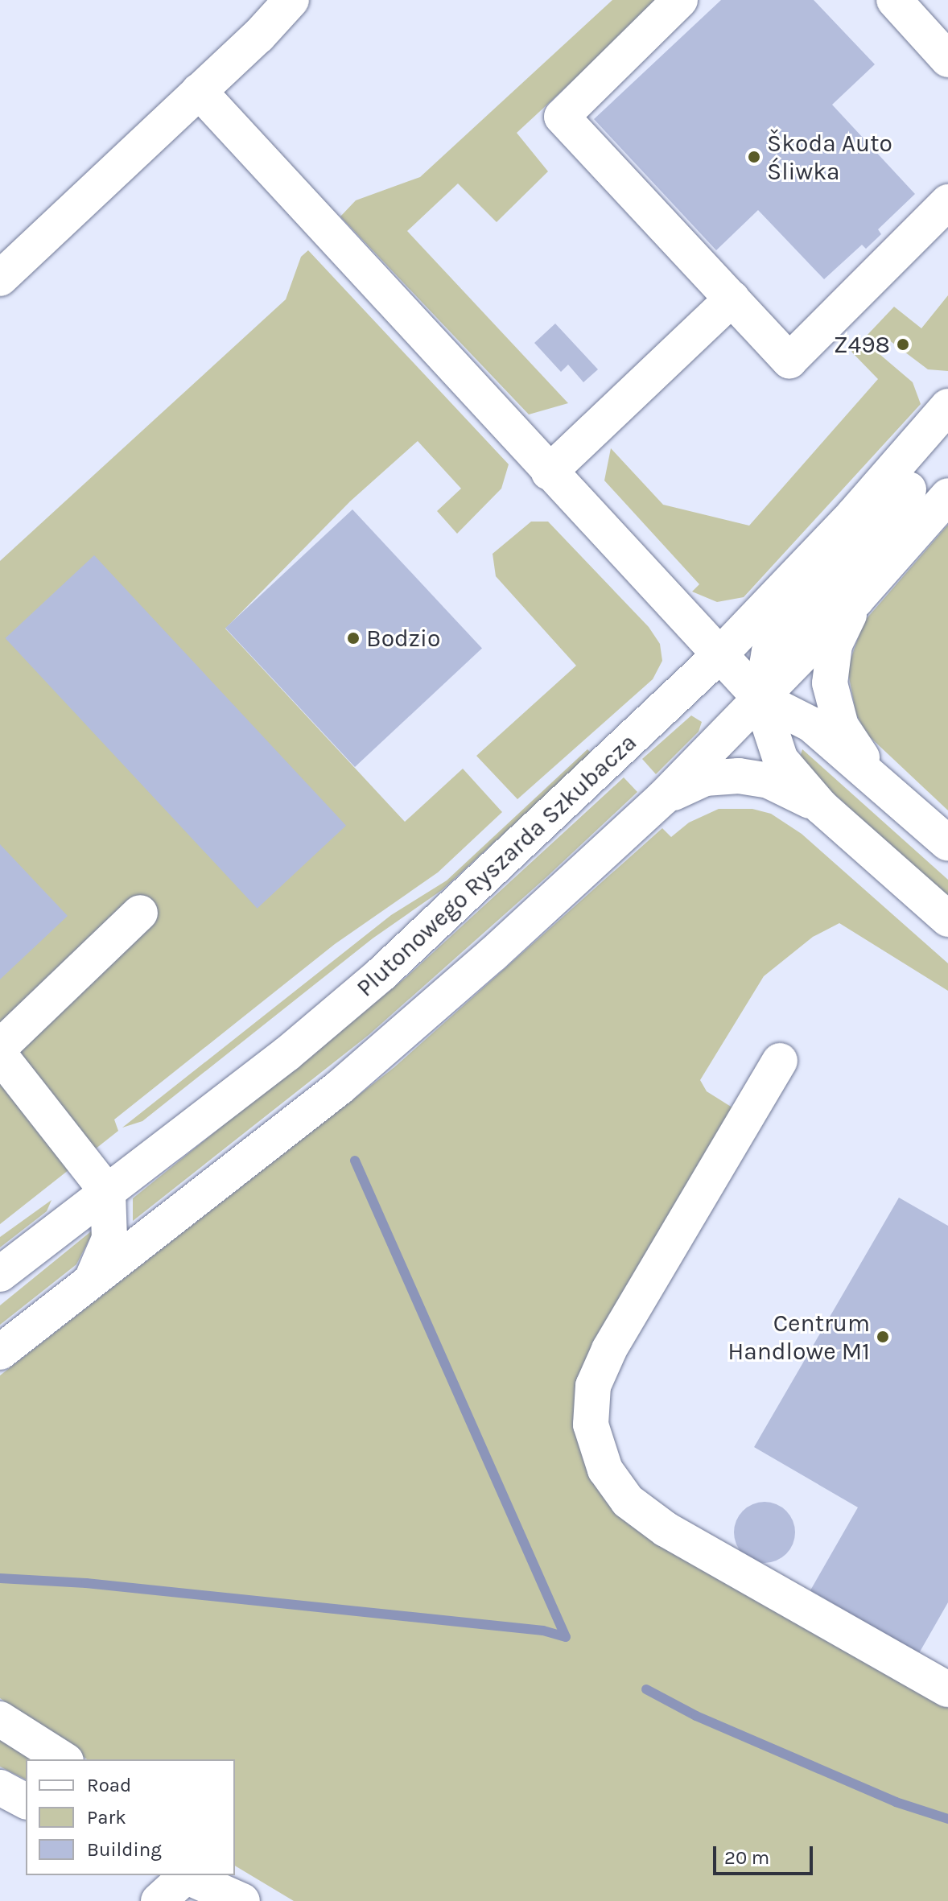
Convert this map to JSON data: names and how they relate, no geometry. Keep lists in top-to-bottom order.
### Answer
{
  "streets": {
    "street": ["Plutonowego Ryszarda Szkubacza"]
  },
  "places": [
    "Škoda Auto Śliwka",
    "Z498",
    "Bodzio",
    "Centrum Handlowe M1"
  ],
  "legend": ["Road", "Park", "Building"],
  "scale_bar": "20 m"
}
